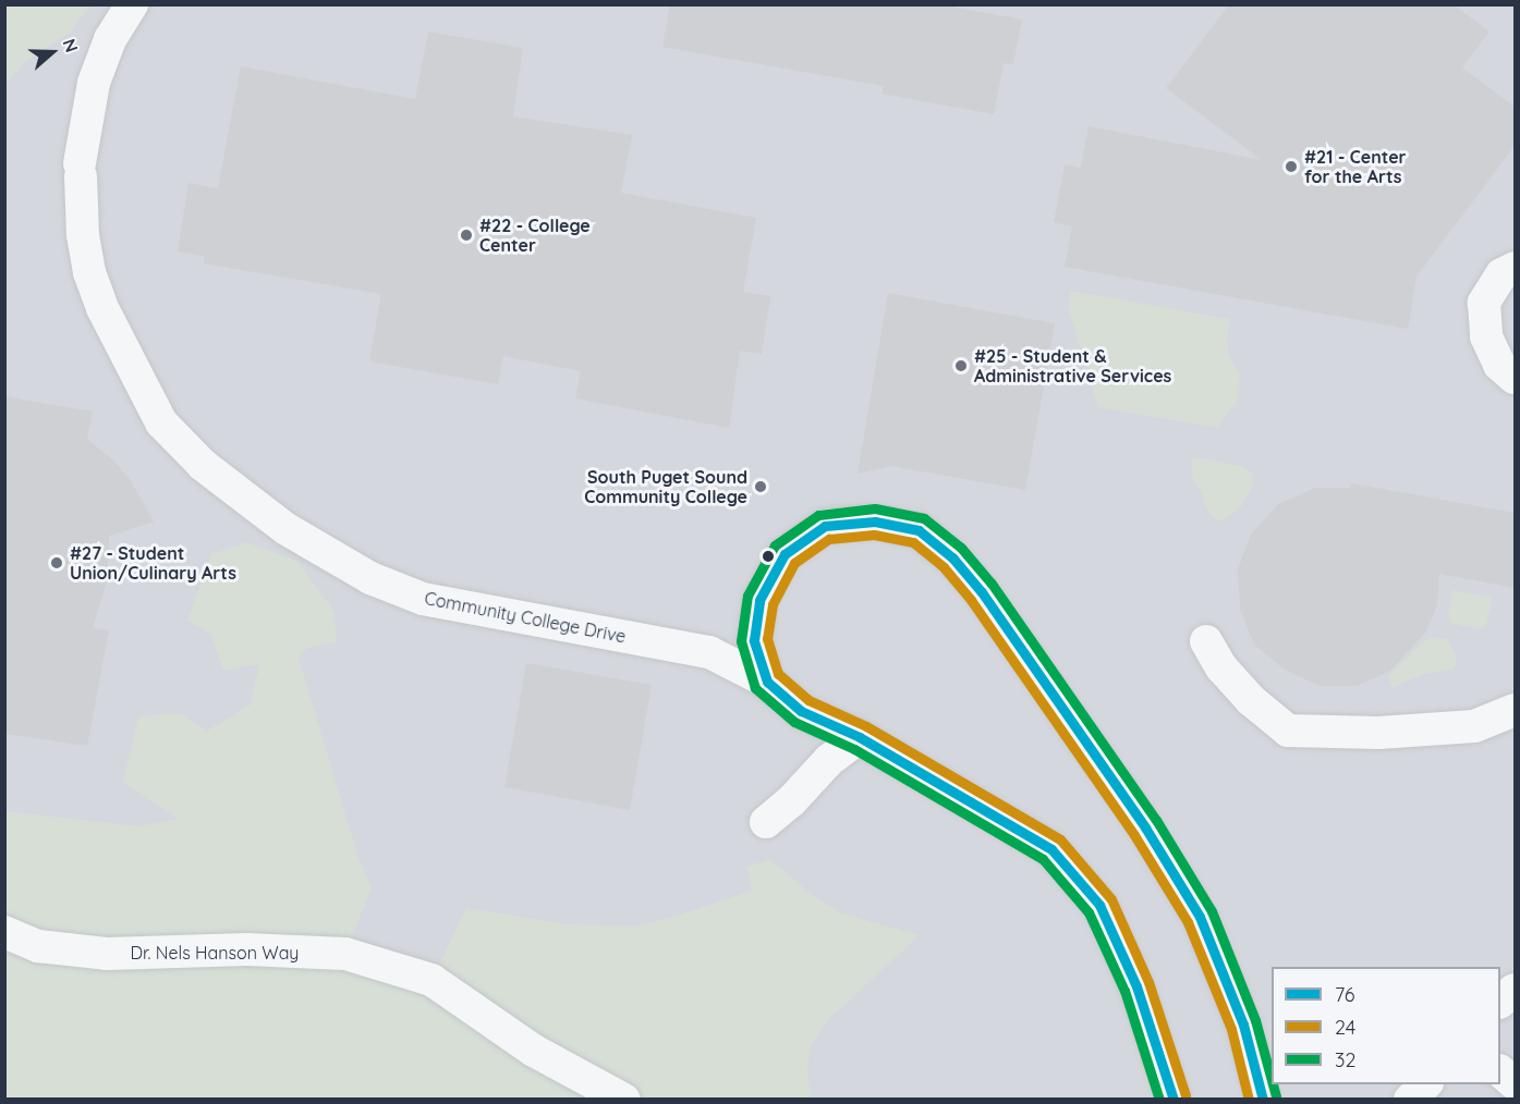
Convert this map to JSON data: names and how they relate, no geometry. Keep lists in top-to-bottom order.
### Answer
{
  "streets": {
    "street": ["Community College Drive", "Dr. Nels Hanson Way"]
  },
  "places": [
    "#21 - Center for the Arts",
    "#22 - College Center",
    "#25 - Student & Administrative Services",
    "South Puget Sound Community College",
    "#27 - Student Union/Culinary Arts"
  ],
  "lines": ["transit line 32", "transit line 76", "transit line 24"],
  "legend": ["76", "24", "32"],
  "north": "right"
}
